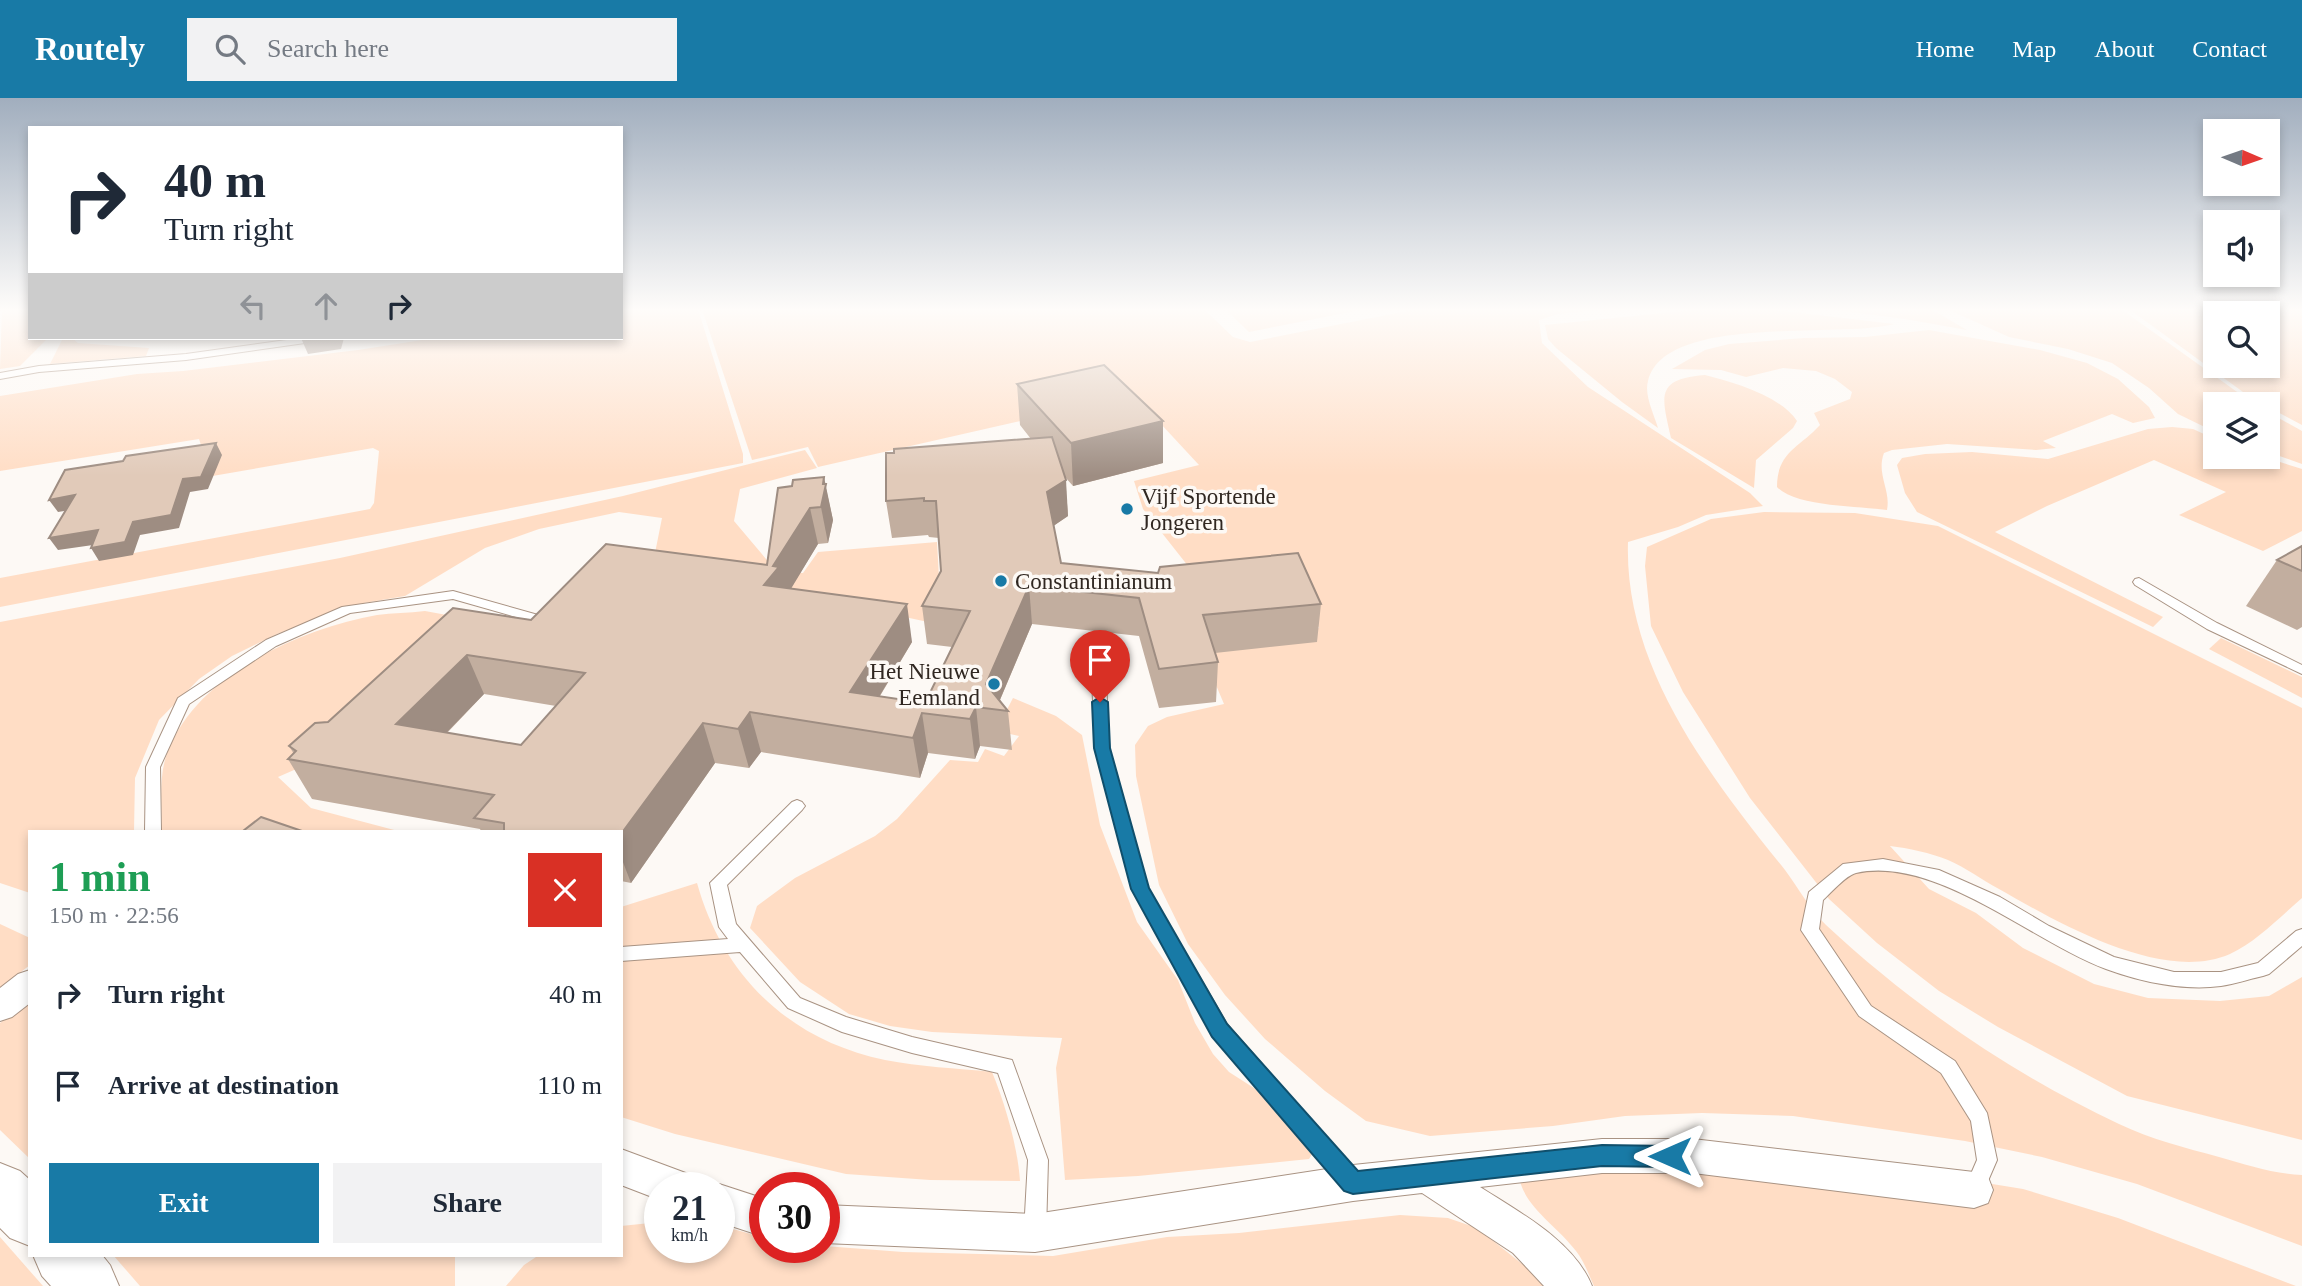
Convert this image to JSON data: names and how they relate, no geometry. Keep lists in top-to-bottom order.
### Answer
{
  "places": ["Vijf Sportende Jongeren", "Constantinianum", "Het Nieuwe Eemland"],
  "north": "right",
  "page": {
    "header": "Routely",
    "search": "Search here",
    "nav": [
      "Home",
      "Map",
      "About",
      "Contact"
    ],
    "turn": ["40 m", "Turn right"],
    "heading": ["1 min", "150 m · 22:56"],
    "list": [
      {
        "name": "Turn right",
        "value": "40 m"
      },
      {
        "name": "Arrive at destination",
        "value": "110 m"
      }
    ],
    "buttons": ["Exit", "Share"],
    "speed": "21 km/h",
    "limit": "30"
  }
}
